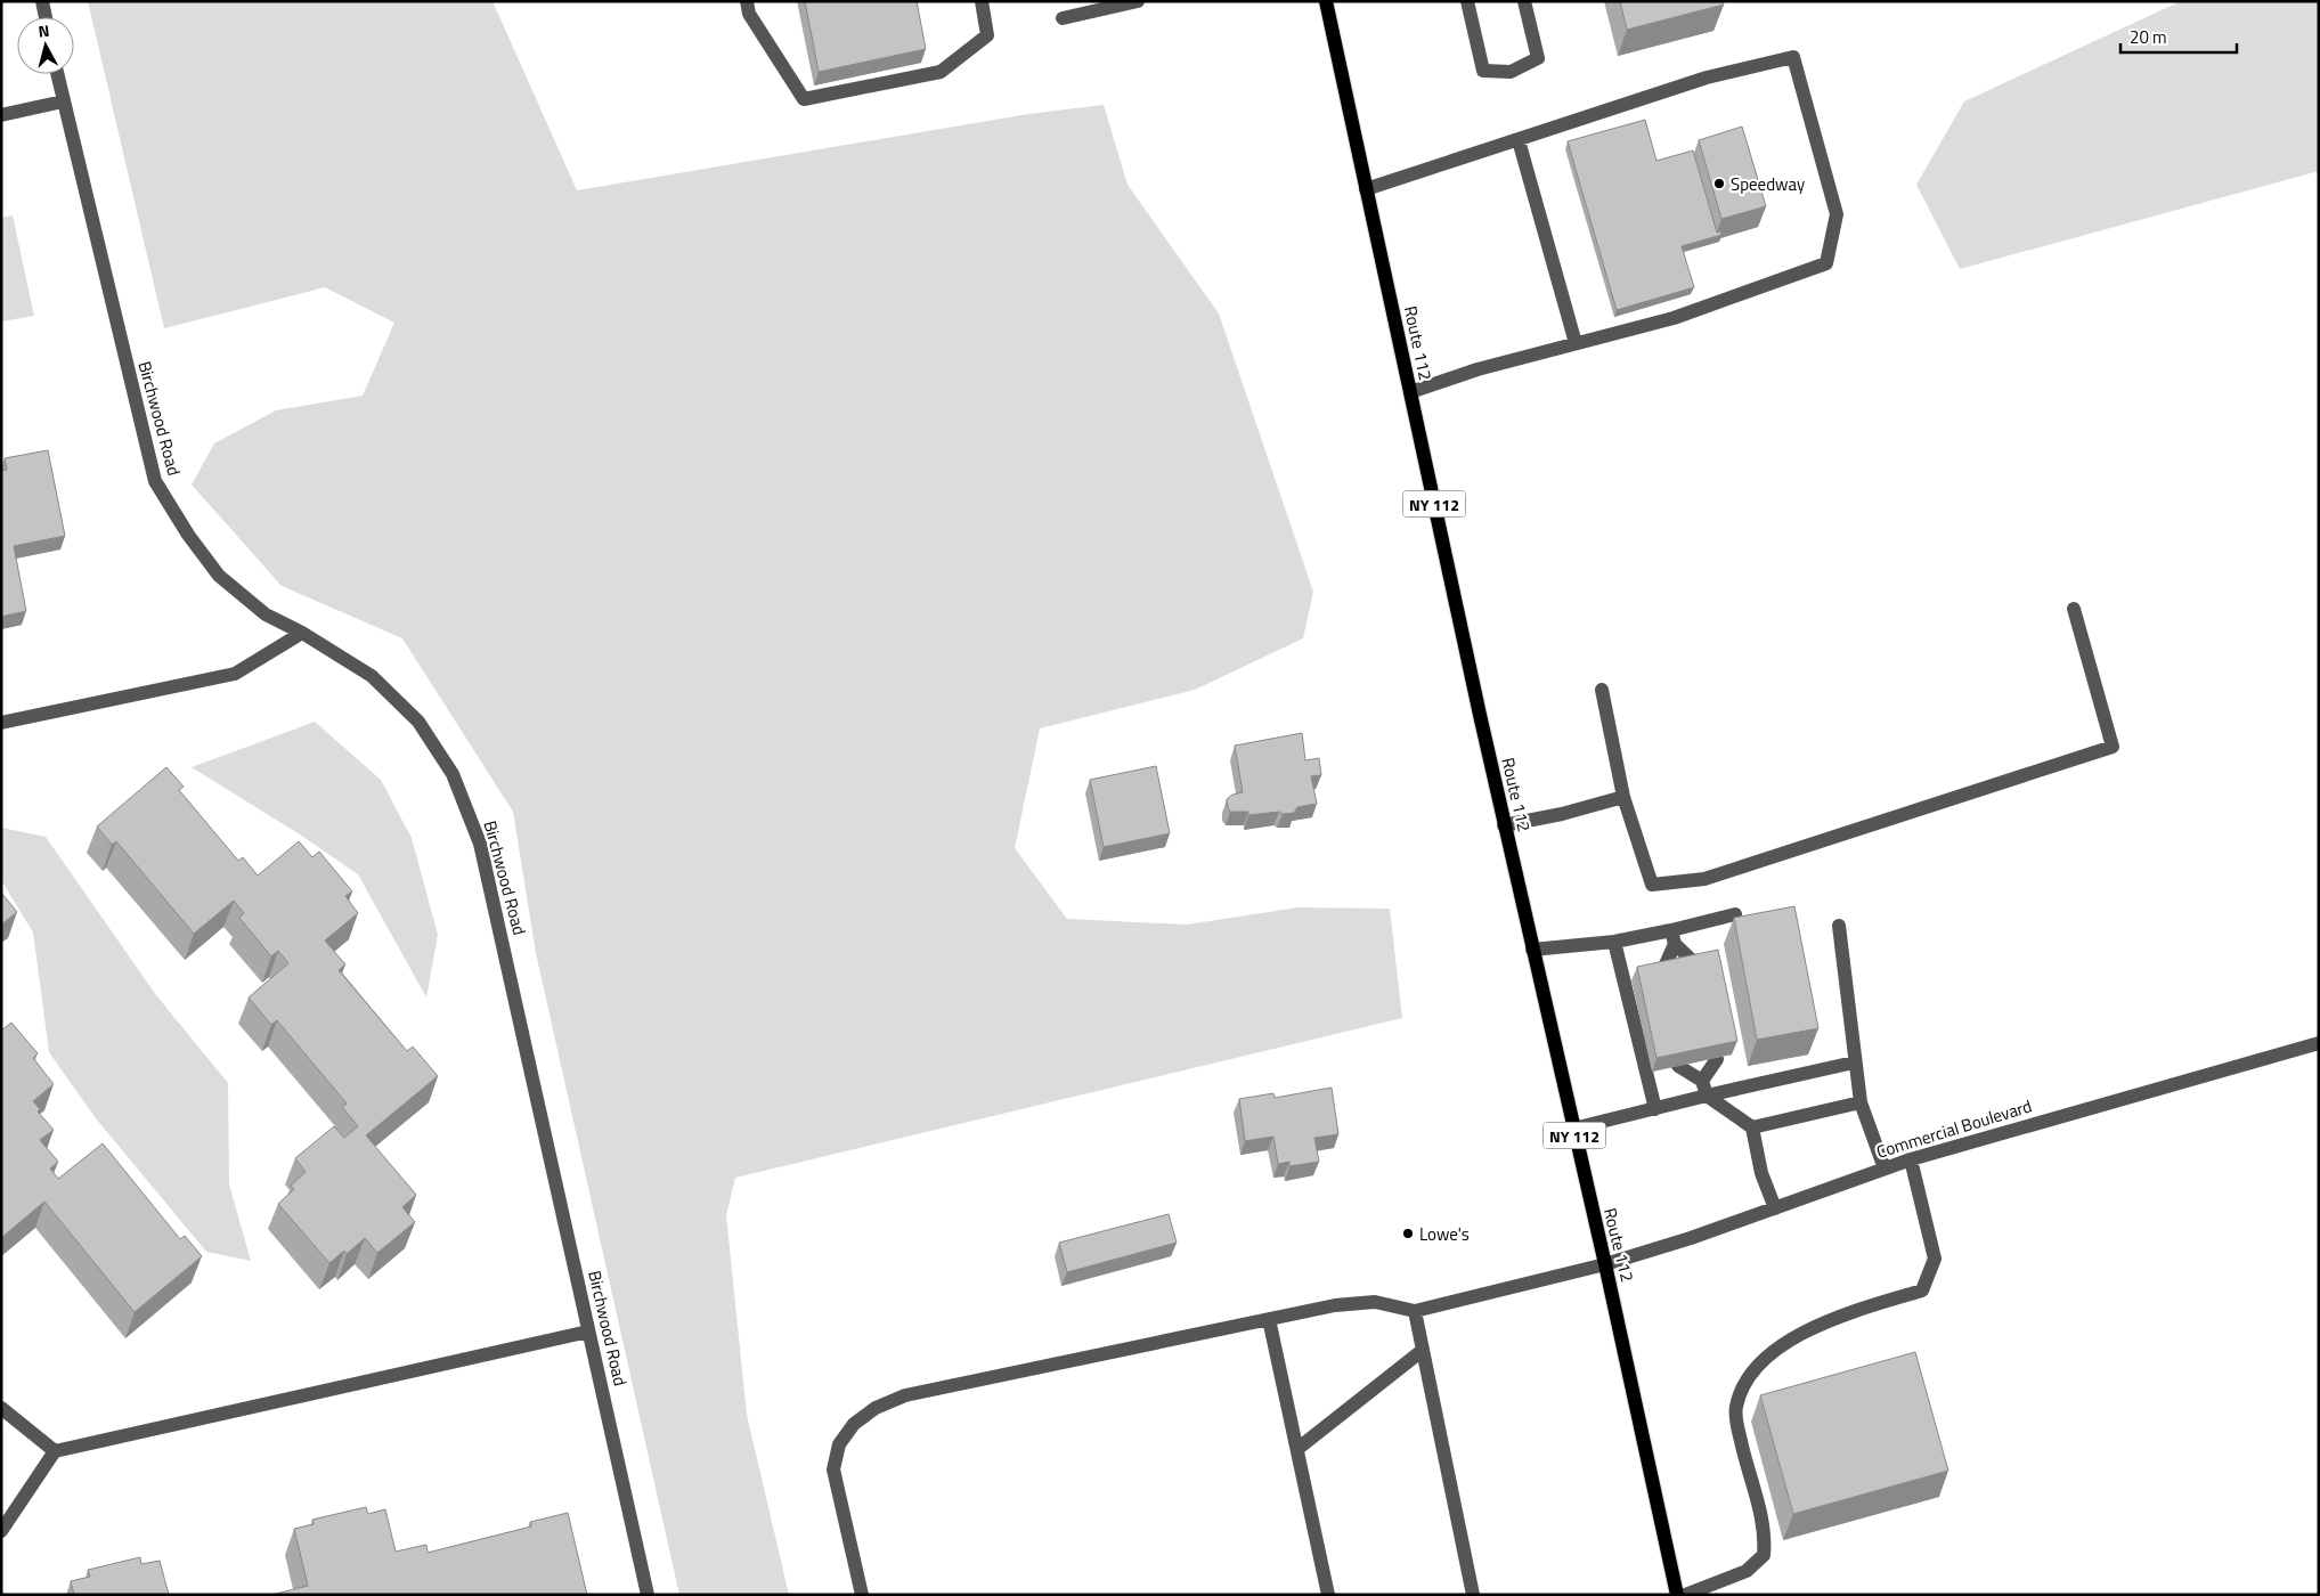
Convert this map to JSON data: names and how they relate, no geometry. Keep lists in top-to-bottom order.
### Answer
{
  "streets": {
    "main road": ["Route 112", "NY 112"],
    "street": ["Birchwood Road", "Commercial Boulevard"]
  },
  "crossings": [
    ["Route 112", "Commercial Boulevard"]
  ],
  "places": ["Speedway", "Lowe's"],
  "scale_bar": "20 m",
  "north": "top"
}
